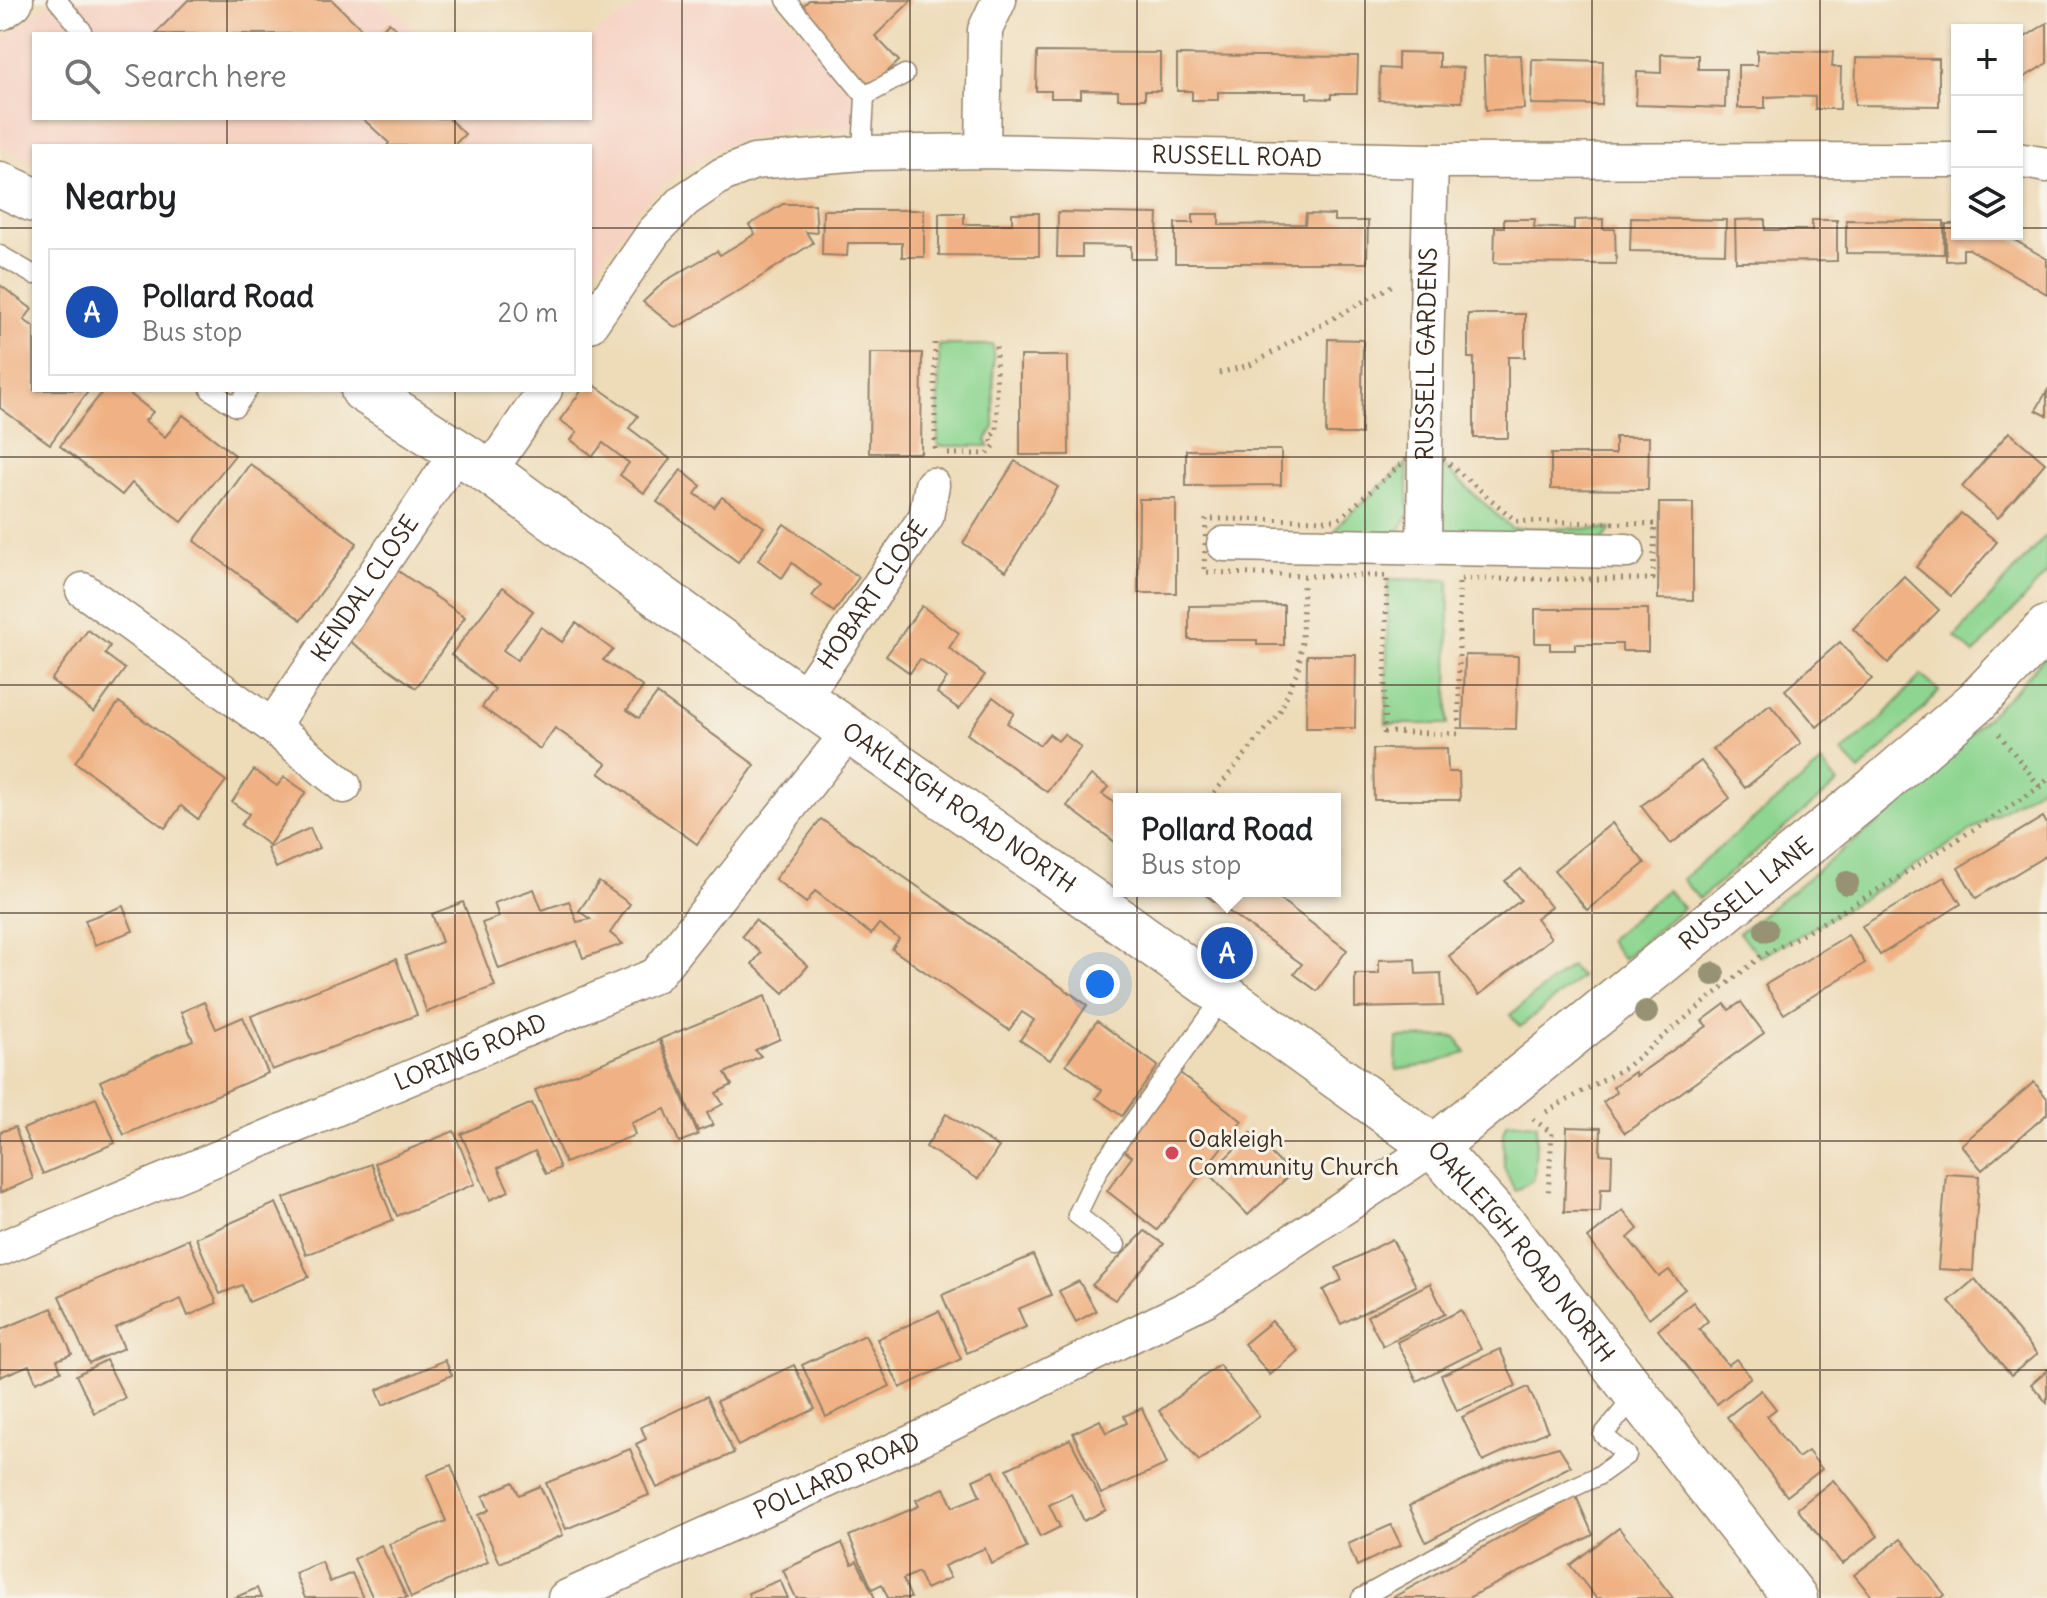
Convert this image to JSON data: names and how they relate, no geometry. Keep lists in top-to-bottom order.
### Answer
{
  "streets": {
    "main road": ["OAKLEIGH ROAD NORTH", "RUSSELL LANE"],
    "street": [
      "RUSSELL ROAD",
      "RUSSELL GARDENS",
      "KENDAL CLOSE",
      "HOBART CLOSE",
      "LORING ROAD",
      "POLLARD ROAD"
    ]
  },
  "crossings": [
    ["RUSSELL ROAD", "RUSSELL GARDENS"],
    ["KENDAL CLOSE", "OAKLEIGH ROAD NORTH"],
    ["HOBART CLOSE", "OAKLEIGH ROAD NORTH"],
    ["OAKLEIGH ROAD NORTH", "RUSSELL LANE"],
    ["OAKLEIGH ROAD NORTH", "LORING ROAD"],
    ["OAKLEIGH ROAD NORTH", "POLLARD ROAD"],
    ["RUSSELL LANE", "POLLARD ROAD"]
  ],
  "places": ["Oakleigh Community Church"],
  "page": {
    "map_buttons": ["+", "−"],
    "search": "Search here",
    "heading": "Nearby",
    "list": [
      {
        "mark": "A",
        "name": "Pollard Road",
        "note": "Bus stop",
        "value": "20 m"
      }
    ],
    "popup": ["Pollard Road", "Bus stop"],
    "pins": "A"
  }
}
